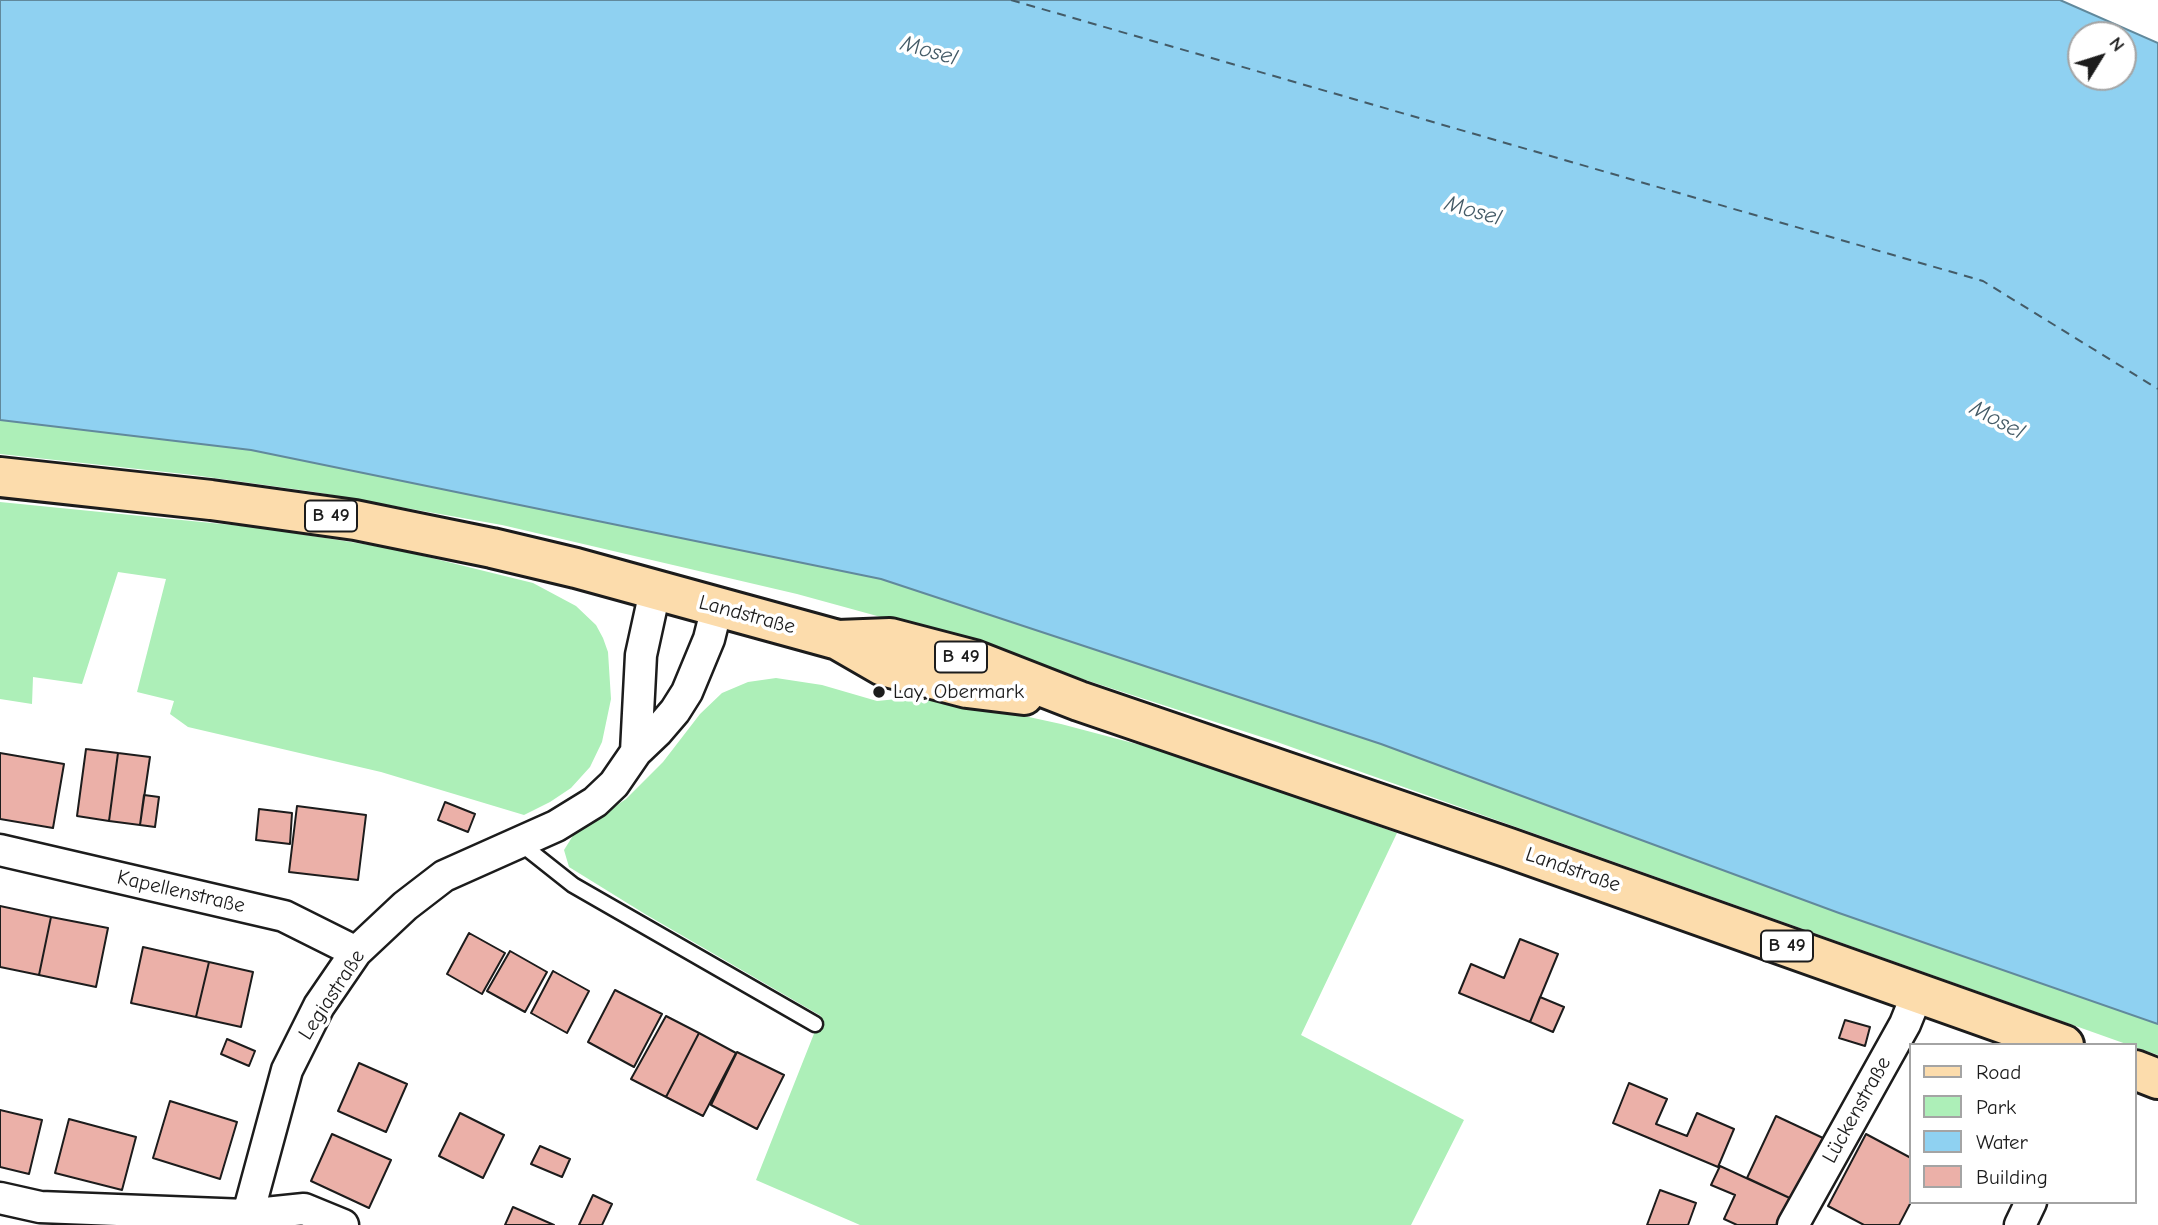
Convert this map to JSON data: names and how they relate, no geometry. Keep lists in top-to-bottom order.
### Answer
{
  "streets": {
    "main road": ["B 49", "Landstraße"],
    "street": ["Kapellenstraße", "Legiastraße", "Lückenstraße"]
  },
  "crossings": [
    ["B 49", "Landstraße"],
    ["Landstraße", "Legiastraße"],
    ["Landstraße", "Lückenstraße"],
    ["Kapellenstraße", "Legiastraße"]
  ],
  "water": ["Mosel"],
  "places": ["Lay, Obermark"],
  "legend": [
    "Road",
    "Park",
    "Water",
    "Building"
  ],
  "north": "top right"
}
